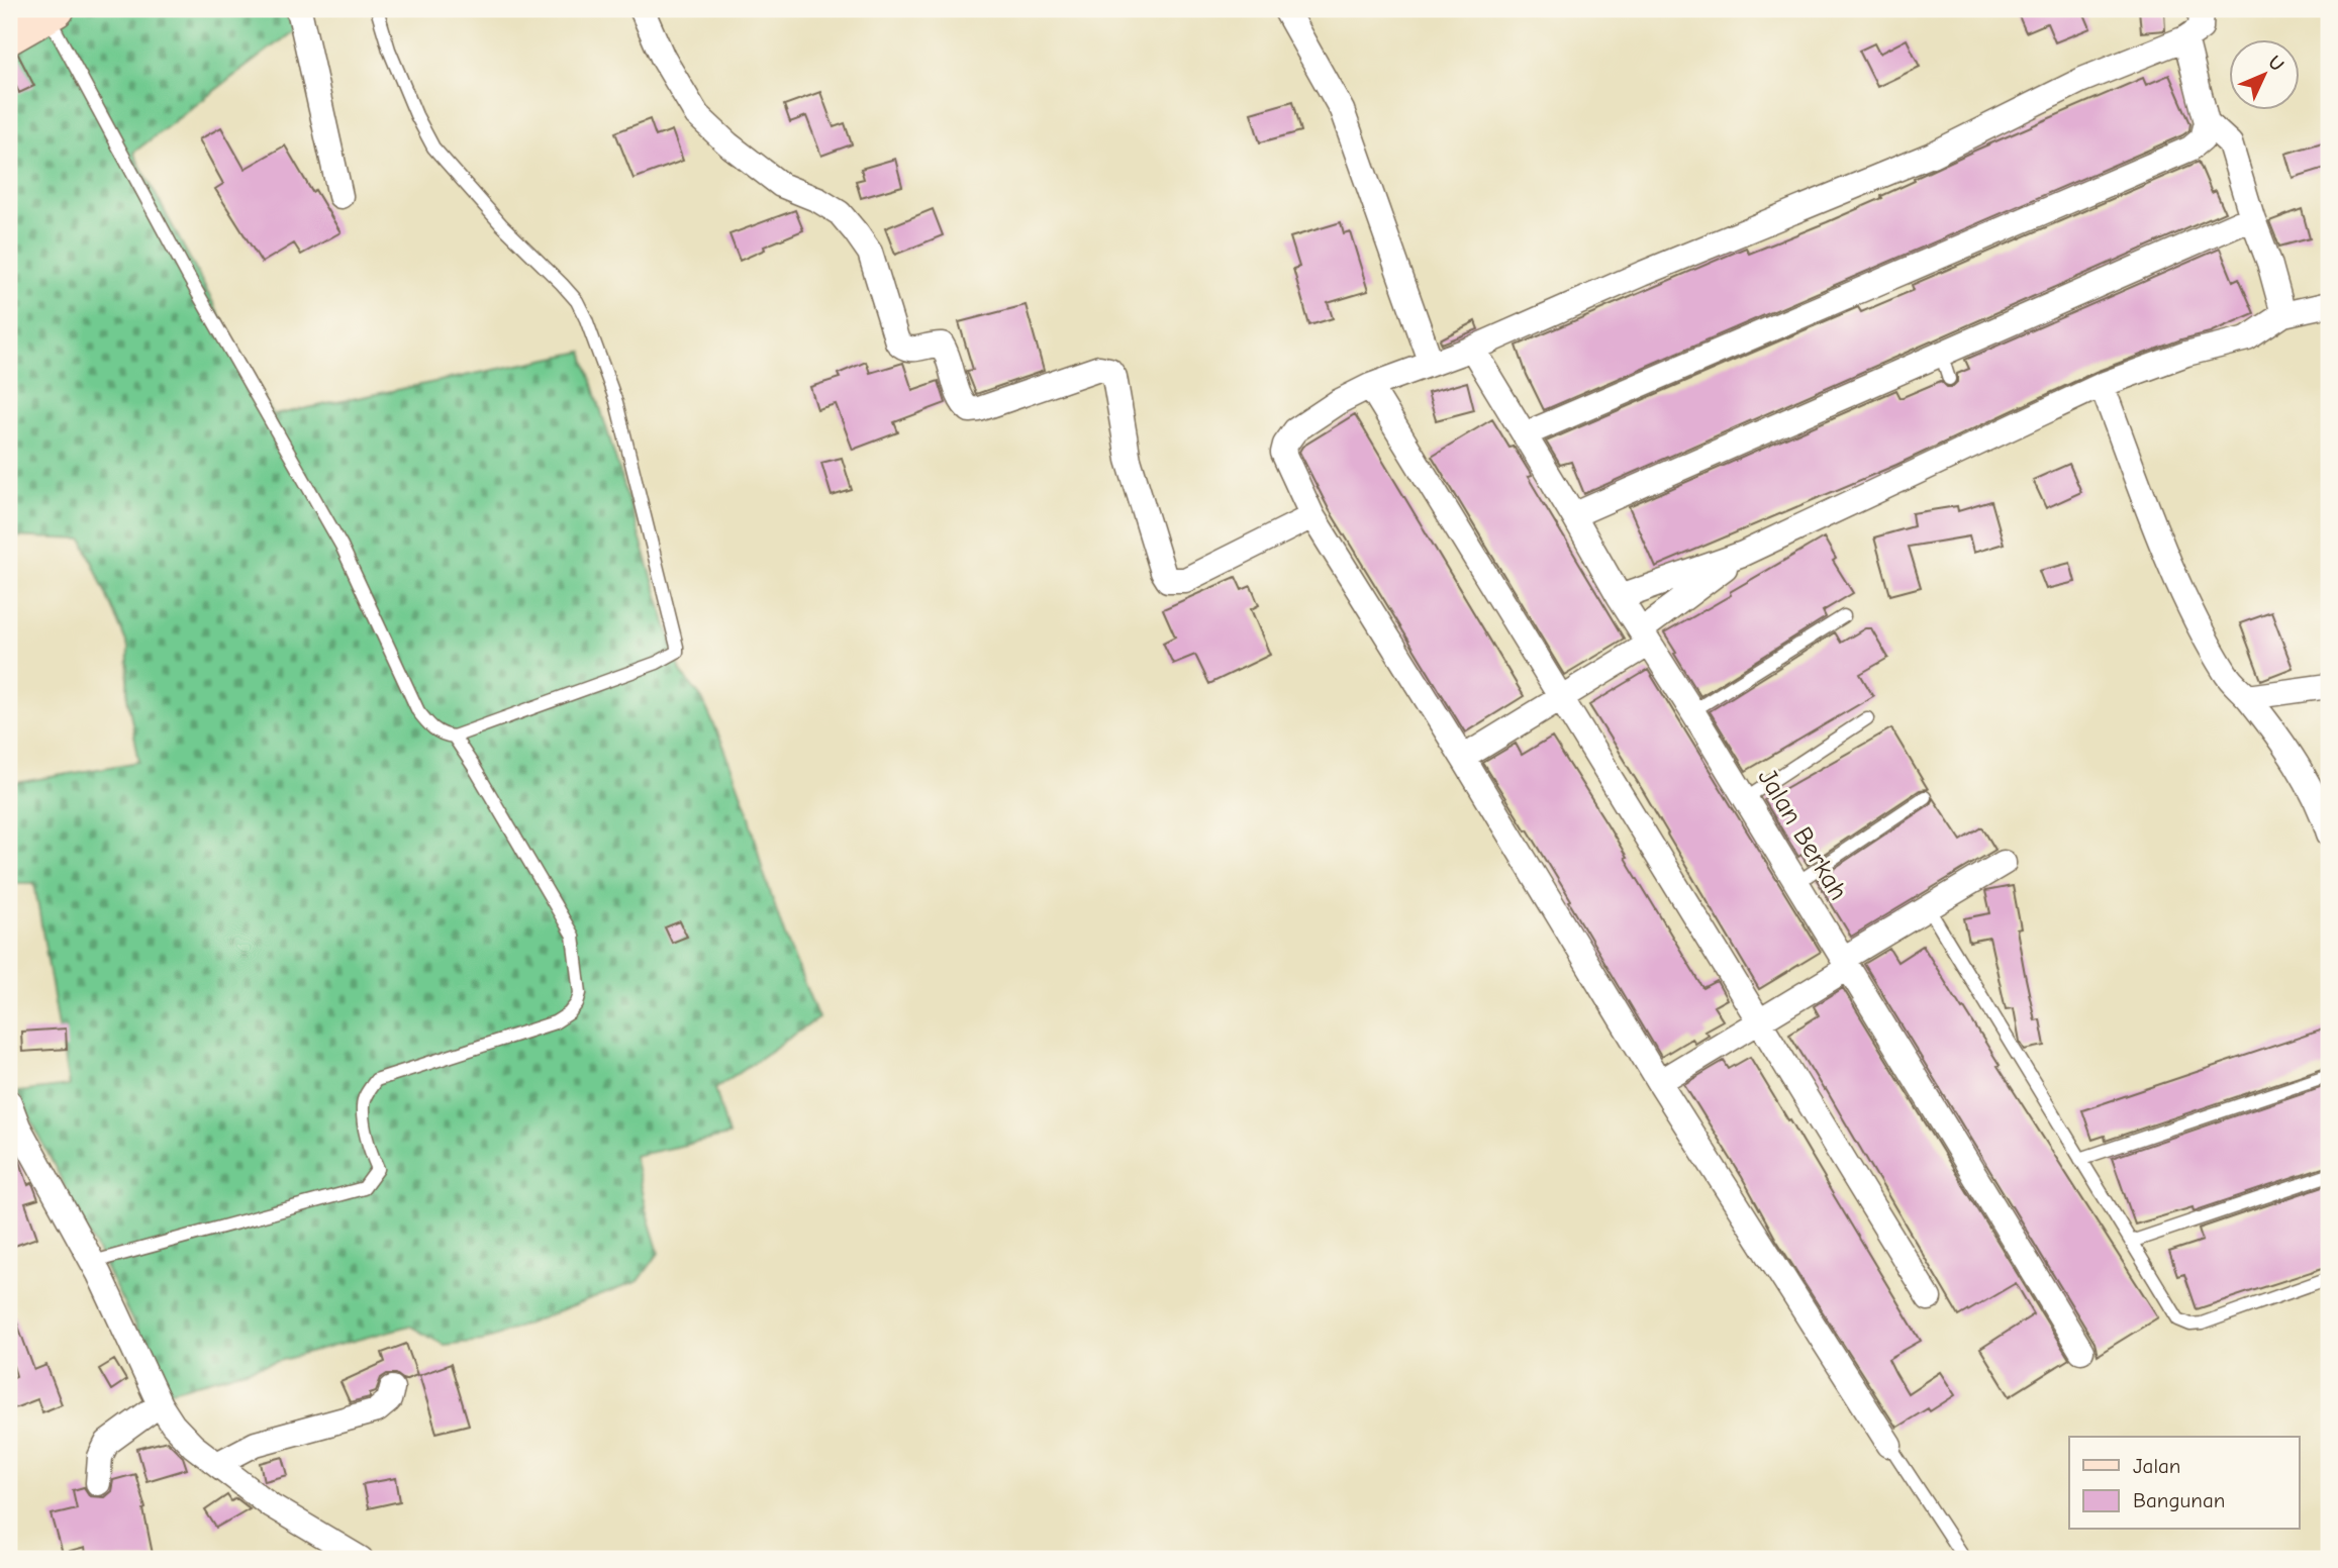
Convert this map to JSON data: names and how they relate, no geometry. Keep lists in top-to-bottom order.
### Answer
{
  "streets": {
    "street": ["Jalan Berkah"]
  },
  "legend": ["Jalan", "Bangunan"],
  "north": "top right"
}
